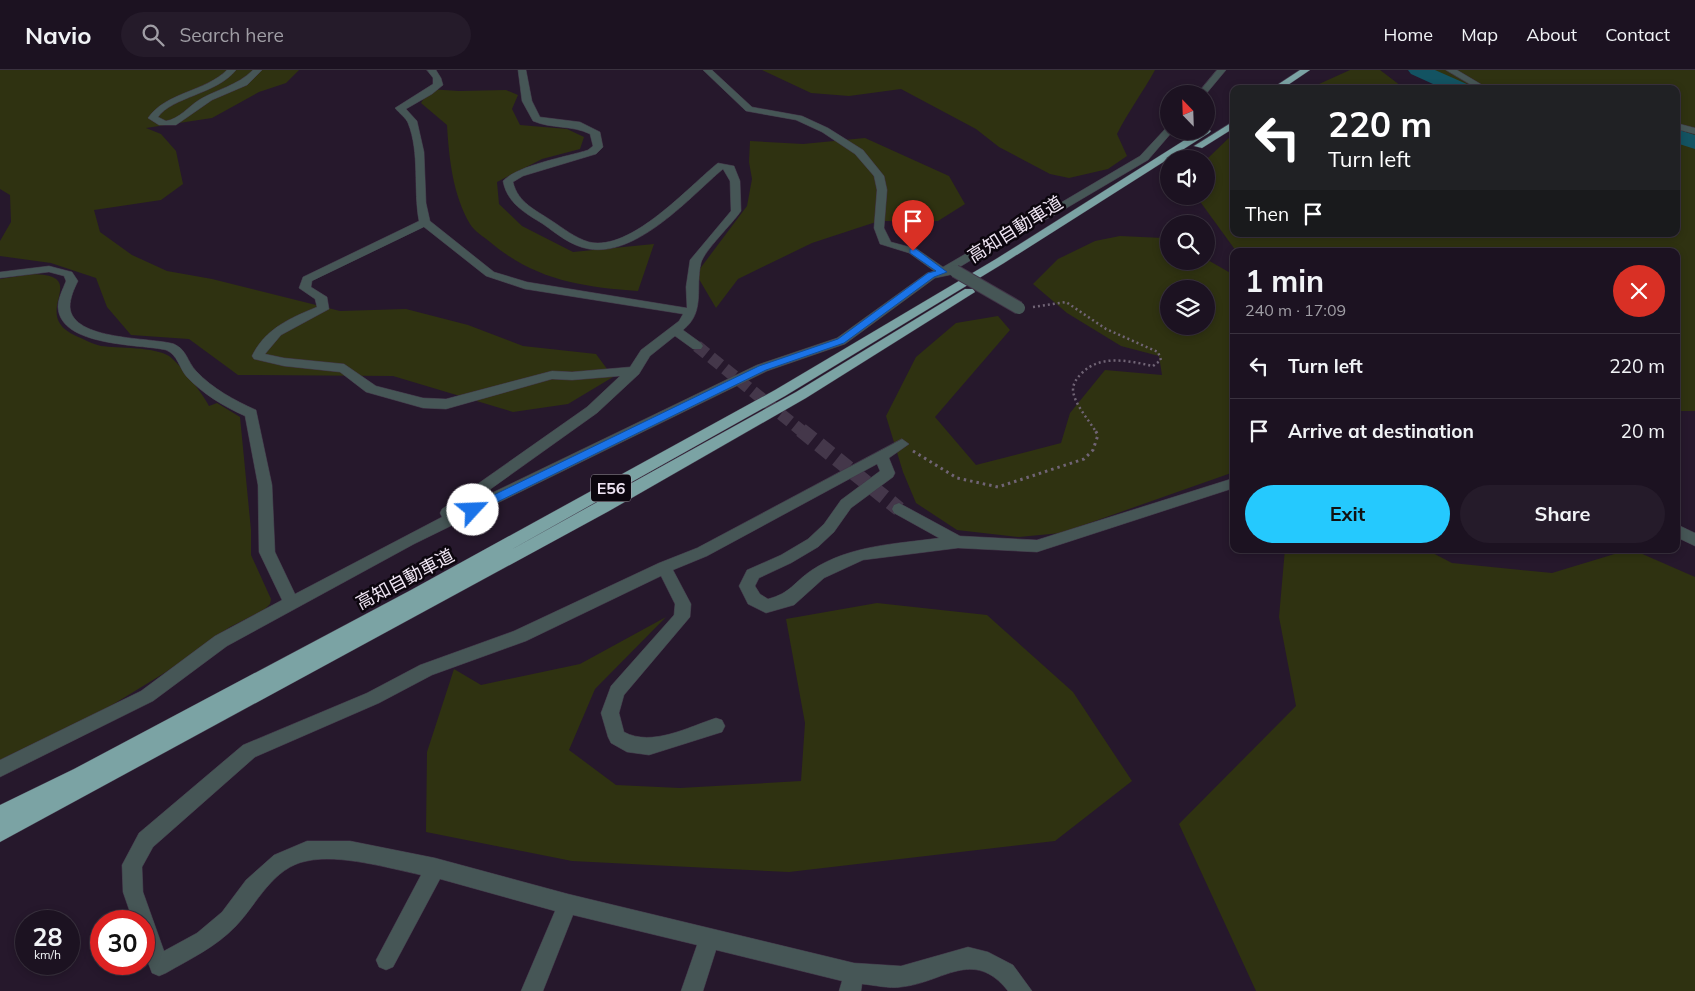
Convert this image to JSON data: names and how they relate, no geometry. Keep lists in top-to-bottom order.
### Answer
{
  "streets": {
    "highway": ["高知自動車道", "E56"]
  },
  "north": "top left",
  "page": {
    "header": "Navio",
    "search": "Search here",
    "nav": [
      "Home",
      "Map",
      "About",
      "Contact"
    ],
    "turn": ["220 m", "Turn left"],
    "then": "Then",
    "heading": ["1 min", "240 m · 17:09"],
    "list": [
      {
        "name": "Turn left",
        "value": "220 m"
      },
      {
        "name": "Arrive at destination",
        "value": "20 m"
      }
    ],
    "buttons": ["Exit", "Share"],
    "speed": "28 km/h",
    "limit": "30"
  }
}
